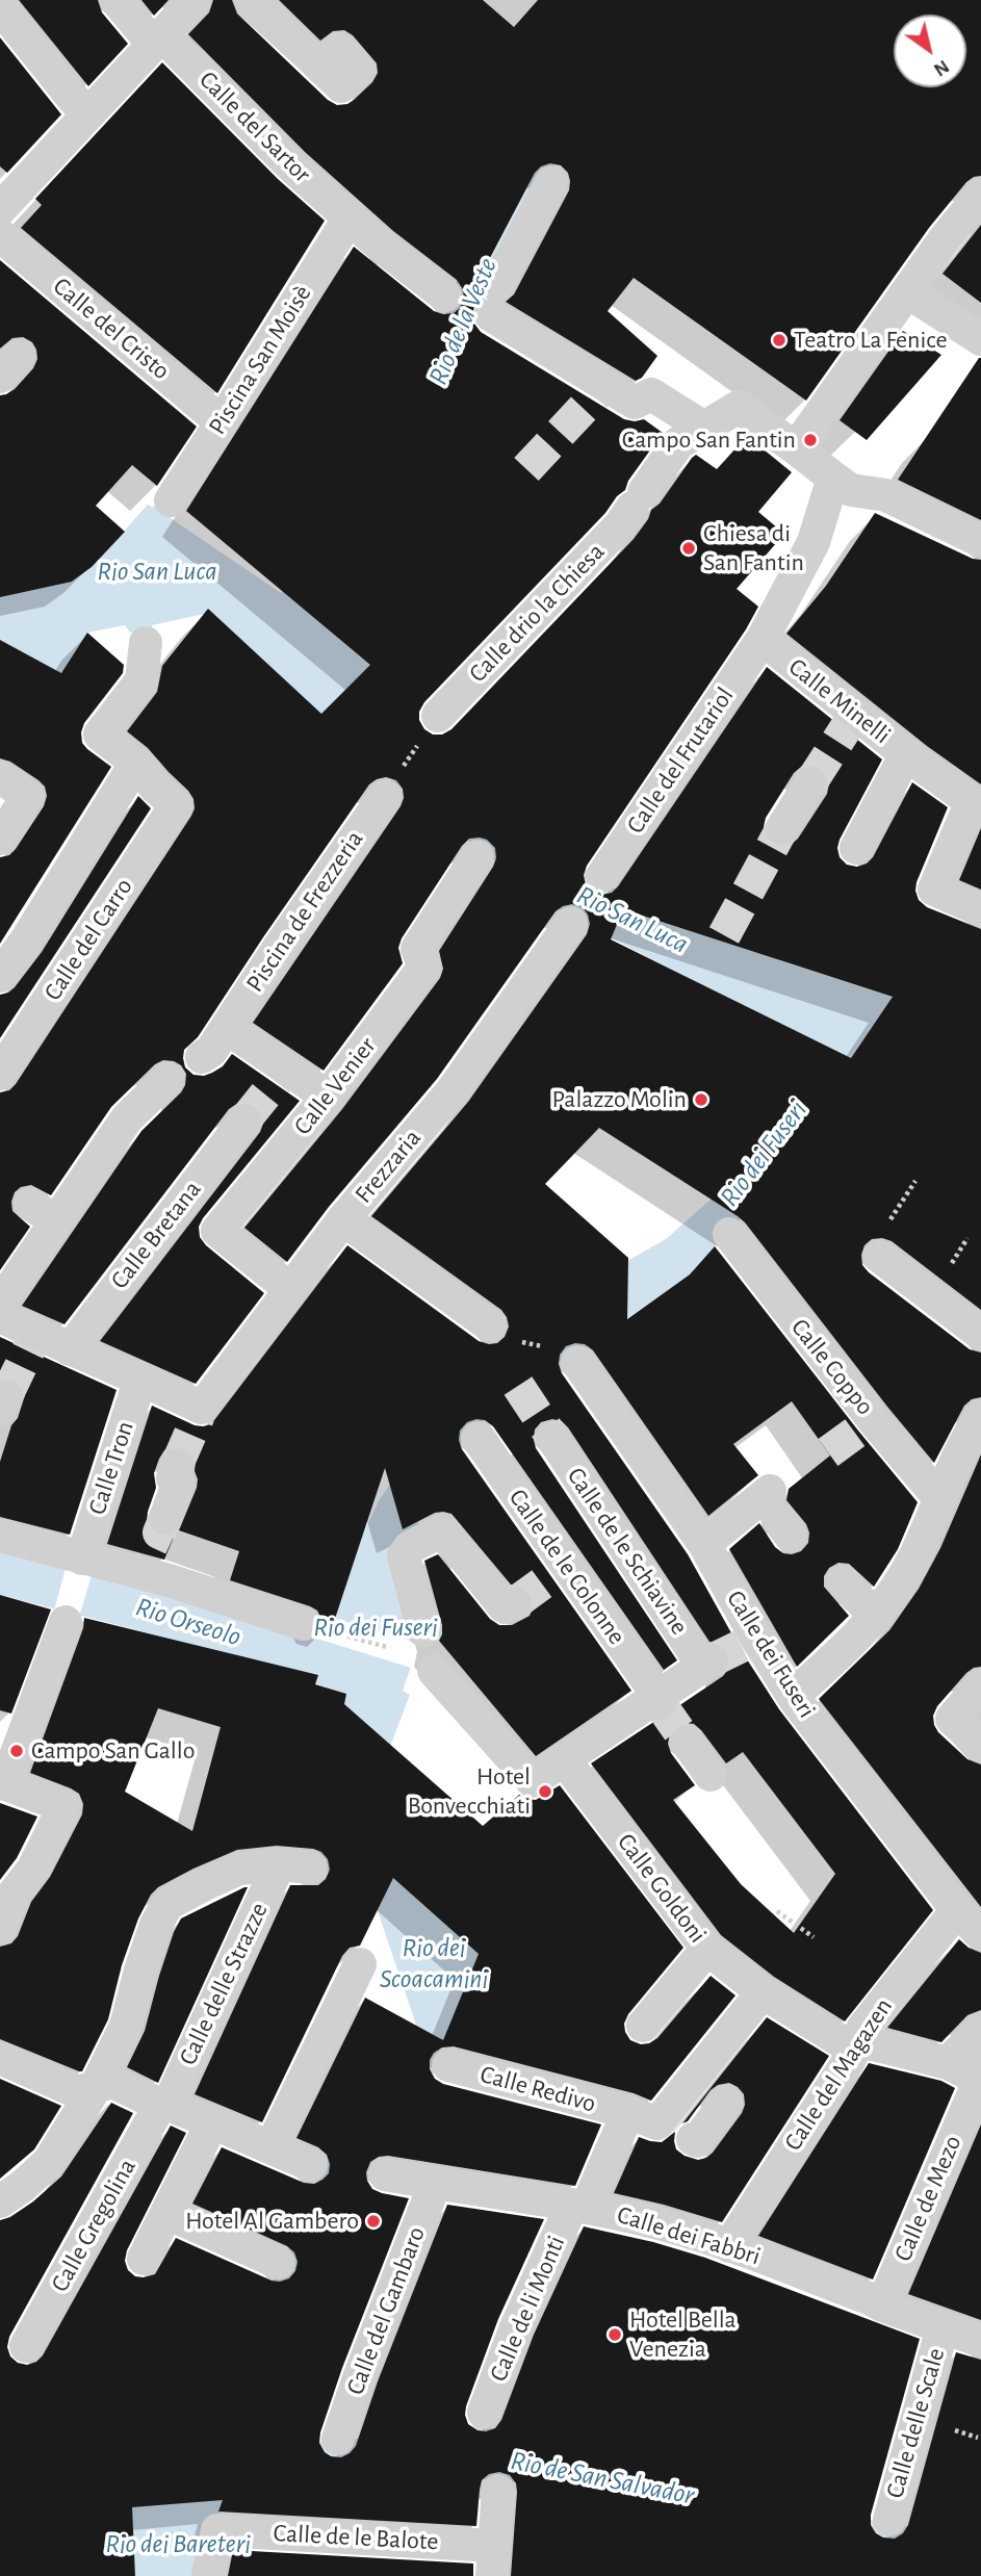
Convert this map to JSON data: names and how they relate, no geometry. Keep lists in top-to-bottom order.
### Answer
{
  "streets": {
    "street": [
      "Calle del Sartor",
      "Calle del Cristo",
      "Piscina San Moisè",
      "Calle drio la Chiesa",
      "Calle Minelli",
      "Calle del Frutariol",
      "Piscina de Frezzeria",
      "Calle del Carro",
      "Calle Venier",
      "Frezzaria",
      "Calle Bretana",
      "Calle Coppo",
      "Calle Tron",
      "Calle de le Schiavine",
      "Calle de le Colonne",
      "Calle dei Fuseri",
      "Calle Goldoni",
      "Calle delle Strazze",
      "Calle del Magazen",
      "Calle Redivo",
      "Calle de Mezo",
      "Calle Gregolina",
      "Calle dei Fabbri",
      "Calle de li Monti",
      "Calle del Gambaro",
      "Calle delle Scale",
      "Calle de le Balote"
    ]
  },
  "crossings": [
    ["Calle del Sartor", "Piscina San Moisè"],
    ["Calle del Cristo", "Piscina San Moisè"],
    ["Calle Minelli", "Calle del Frutariol"],
    ["Calle Venier", "Frezzaria"],
    ["Frezzaria", "Calle Bretana"],
    ["Frezzaria", "Calle Tron"],
    ["Calle de le Schiavine", "Calle de le Colonne"],
    ["Calle dei Fuseri", "Calle del Magazen"],
    ["Calle Goldoni", "Calle del Magazen"],
    ["Calle Goldoni", "Calle de Mezo"],
    ["Calle delle Strazze", "Calle Gregolina"],
    ["Calle del Magazen", "Calle dei Fabbri"],
    ["Calle Redivo", "Calle de li Monti"],
    ["Calle de Mezo", "Calle dei Fabbri"],
    ["Calle dei Fabbri", "Calle de li Monti"],
    ["Calle dei Fabbri", "Calle del Gambaro"],
    ["Calle dei Fabbri", "Calle delle Scale"]
  ],
  "water": [
    "Rio de la Veste",
    "Rio San Luca",
    "Rio dei Fuseri",
    "Rio Orseolo",
    "Rio dei Scoacamini",
    "Rio de San Salvador",
    "Rio dei Bareteri"
  ],
  "places": [
    "Teatro La Fenice",
    "Campo San Fantin",
    "Chiesa di San Fantin",
    "Palazzo Molin",
    "Campo San Gallo",
    "Hotel Bonvecchiati",
    "Hotel Al Gambero",
    "Hotel Bella Venezia"
  ],
  "north": "bottom right"
}
